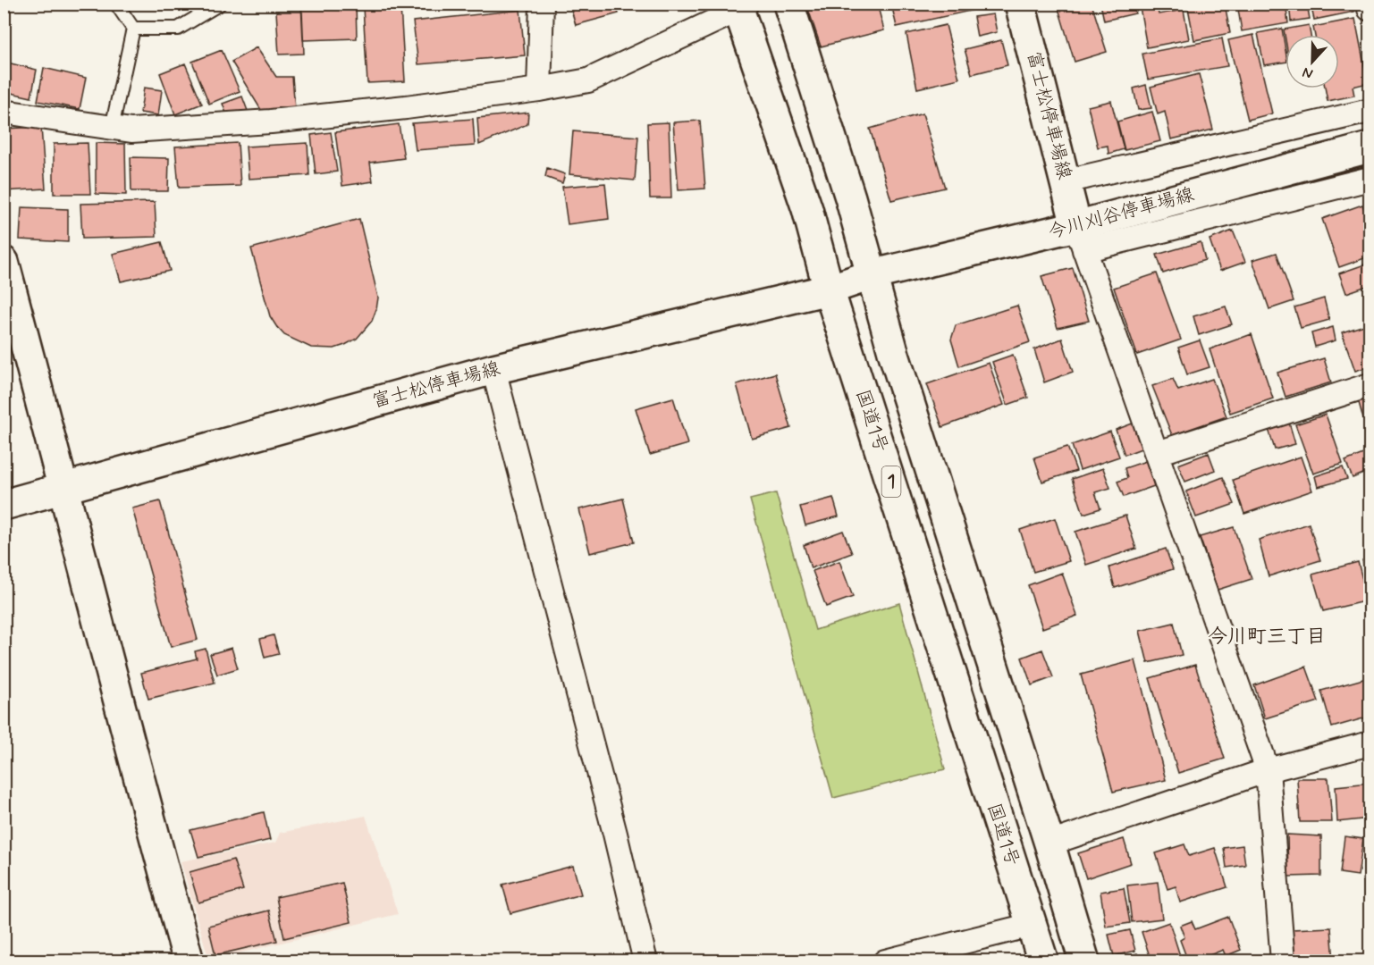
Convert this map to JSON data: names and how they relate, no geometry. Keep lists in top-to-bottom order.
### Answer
{
  "streets": {
    "main road": [
      "富士松停車場線",
      "今川刈谷停車場線",
      "国道1号",
      "1"
    ]
  },
  "crossings": [
    ["富士松停車場線", "今川刈谷停車場線"],
    ["富士松停車場線", "国道1号"],
    ["富士松停車場線", "1"],
    ["今川刈谷停車場線", "1"]
  ],
  "districts": ["今川町三丁目"],
  "north": "bottom"
}
